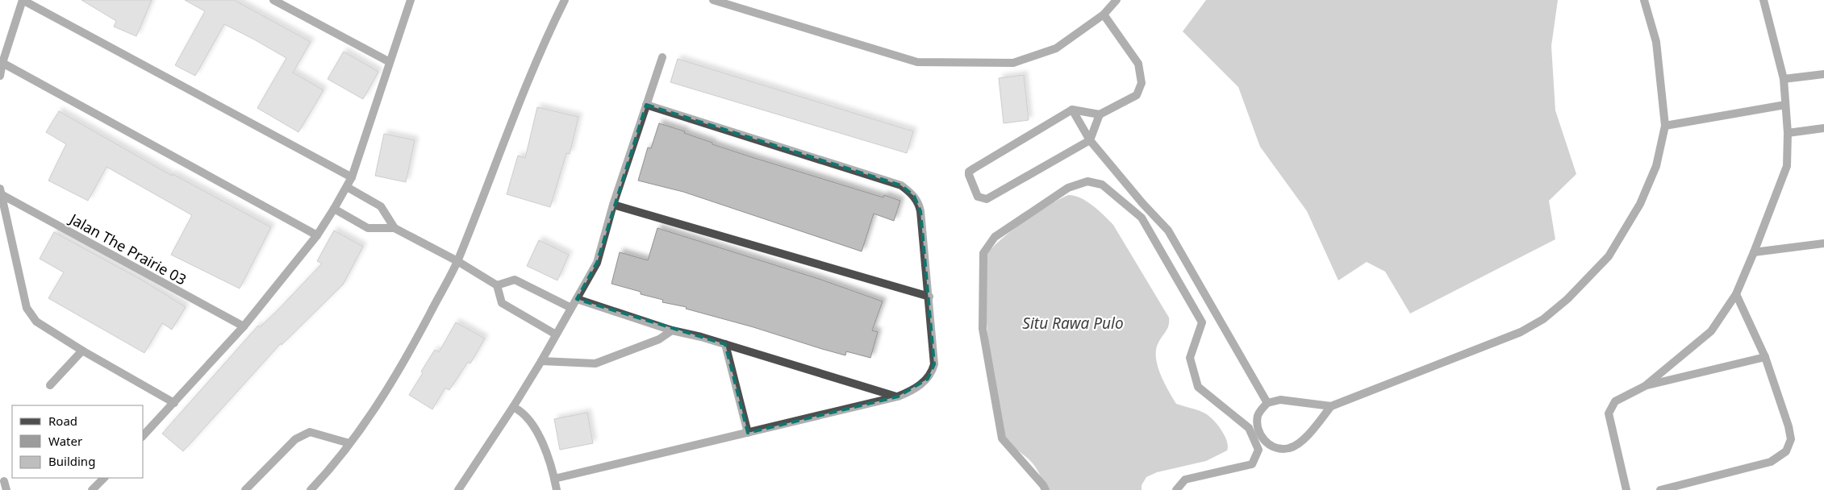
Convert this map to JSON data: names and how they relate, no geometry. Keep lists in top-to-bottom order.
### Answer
{
  "streets": {
    "street": ["Jalan The Prairie 03"]
  },
  "water": ["Situ Rawa Pulo"],
  "legend": ["Road", "Water", "Building"]
}
